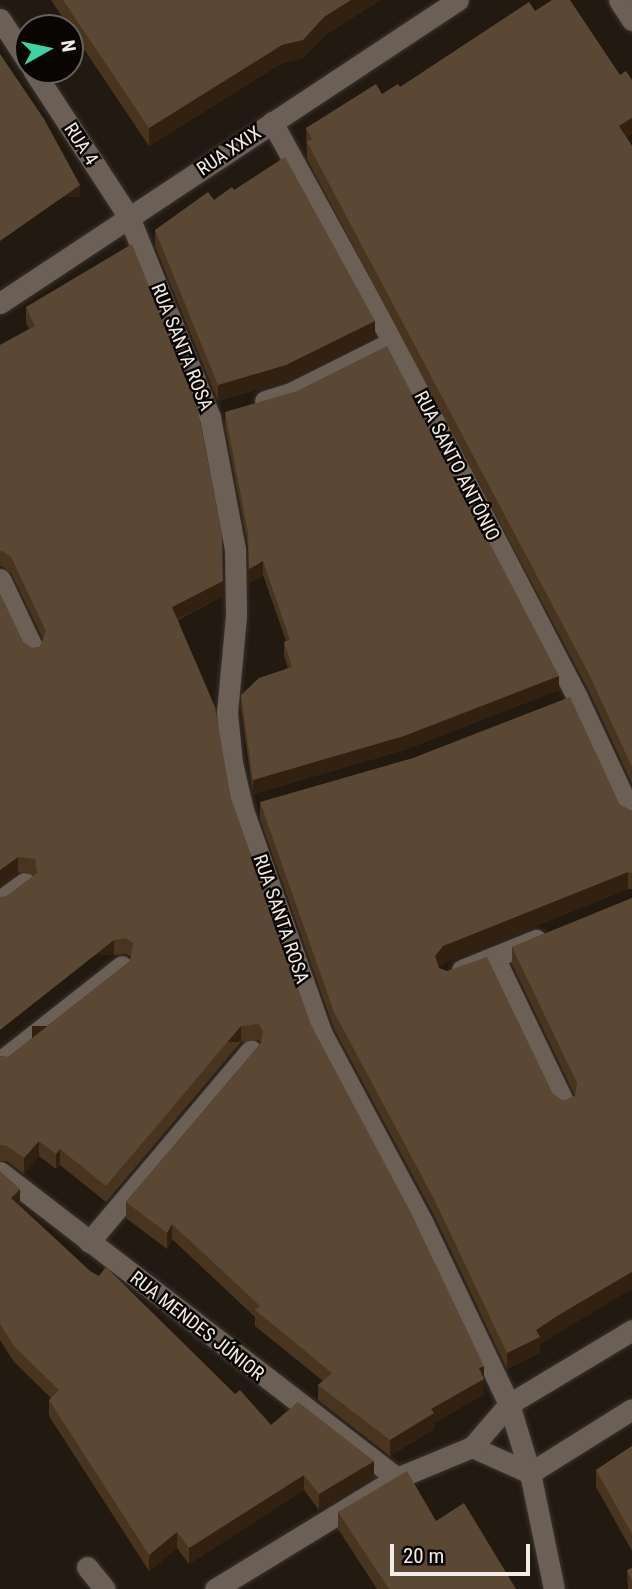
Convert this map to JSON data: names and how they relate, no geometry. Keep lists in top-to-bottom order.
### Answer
{
  "streets": {
    "street": [
      "RUA 4",
      "RUA XXIX",
      "RUA SANTA ROSA",
      "RUA SANTO ANTÔNIO",
      "RUA MENDES JÚNIOR"
    ]
  },
  "crossings": [
    ["RUA 4", "RUA XXIX"],
    ["RUA 4", "RUA SANTA ROSA"],
    ["RUA XXIX", "RUA SANTA ROSA"],
    ["RUA XXIX", "RUA SANTO ANTÔNIO"]
  ],
  "scale_bar": "20 m",
  "north": "right"
}
